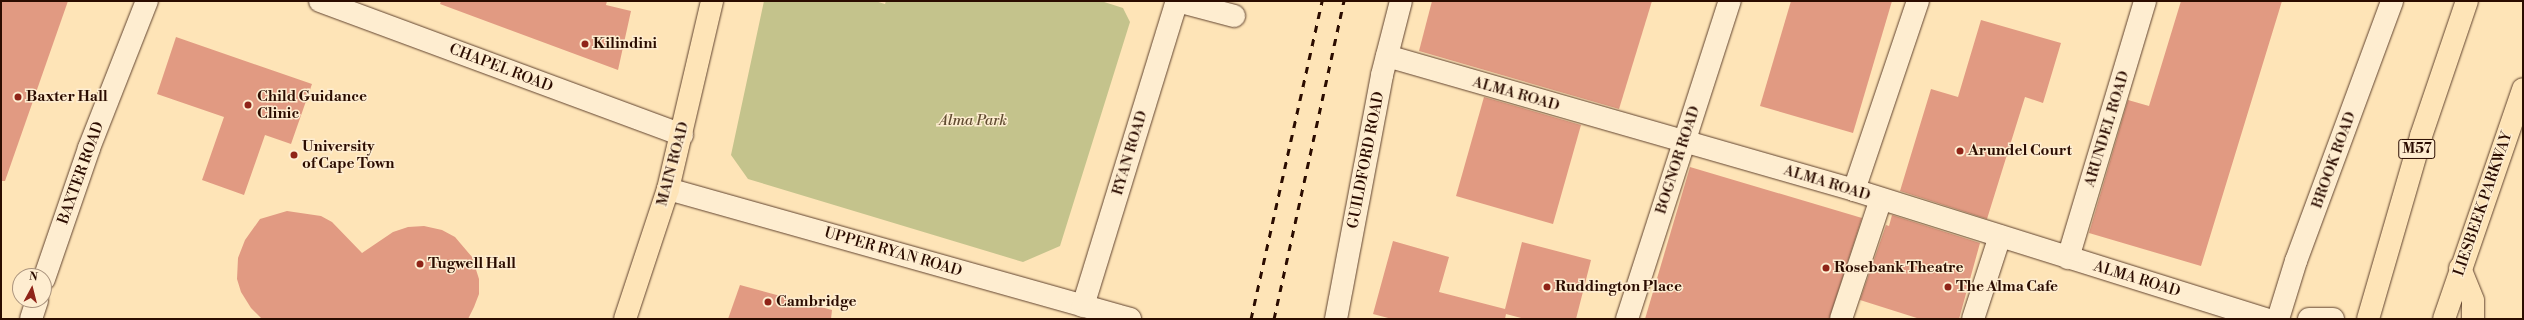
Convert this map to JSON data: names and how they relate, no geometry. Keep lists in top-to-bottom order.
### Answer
{
  "streets": {
    "main road": ["M57", "MAIN ROAD", "LIESBEEK PARKWAY"],
    "street": [
      "CHAPEL ROAD",
      "ALMA ROAD",
      "ARUNDEL ROAD",
      "RYAN ROAD",
      "GUILDFORD ROAD",
      "BOGNOR ROAD",
      "BROOK ROAD",
      "BAXTER ROAD",
      "UPPER RYAN ROAD"
    ]
  },
  "crossings": [
    ["CHAPEL ROAD", "MAIN ROAD"],
    ["ALMA ROAD", "ARUNDEL ROAD"],
    ["ALMA ROAD", "GUILDFORD ROAD"],
    ["ALMA ROAD", "BOGNOR ROAD"],
    ["RYAN ROAD", "UPPER RYAN ROAD"],
    ["MAIN ROAD", "UPPER RYAN ROAD"]
  ],
  "parks": ["Alma Park"],
  "places": [
    "Kilindini",
    "Baxter Hall",
    "Child Guidance Clinic",
    "Arundel Court",
    "University of Cape Town",
    "Tugwell Hall",
    "Rosebank Theatre",
    "Ruddington Place",
    "The Alma Cafe",
    "Cambridge"
  ],
  "north": "top"
}
